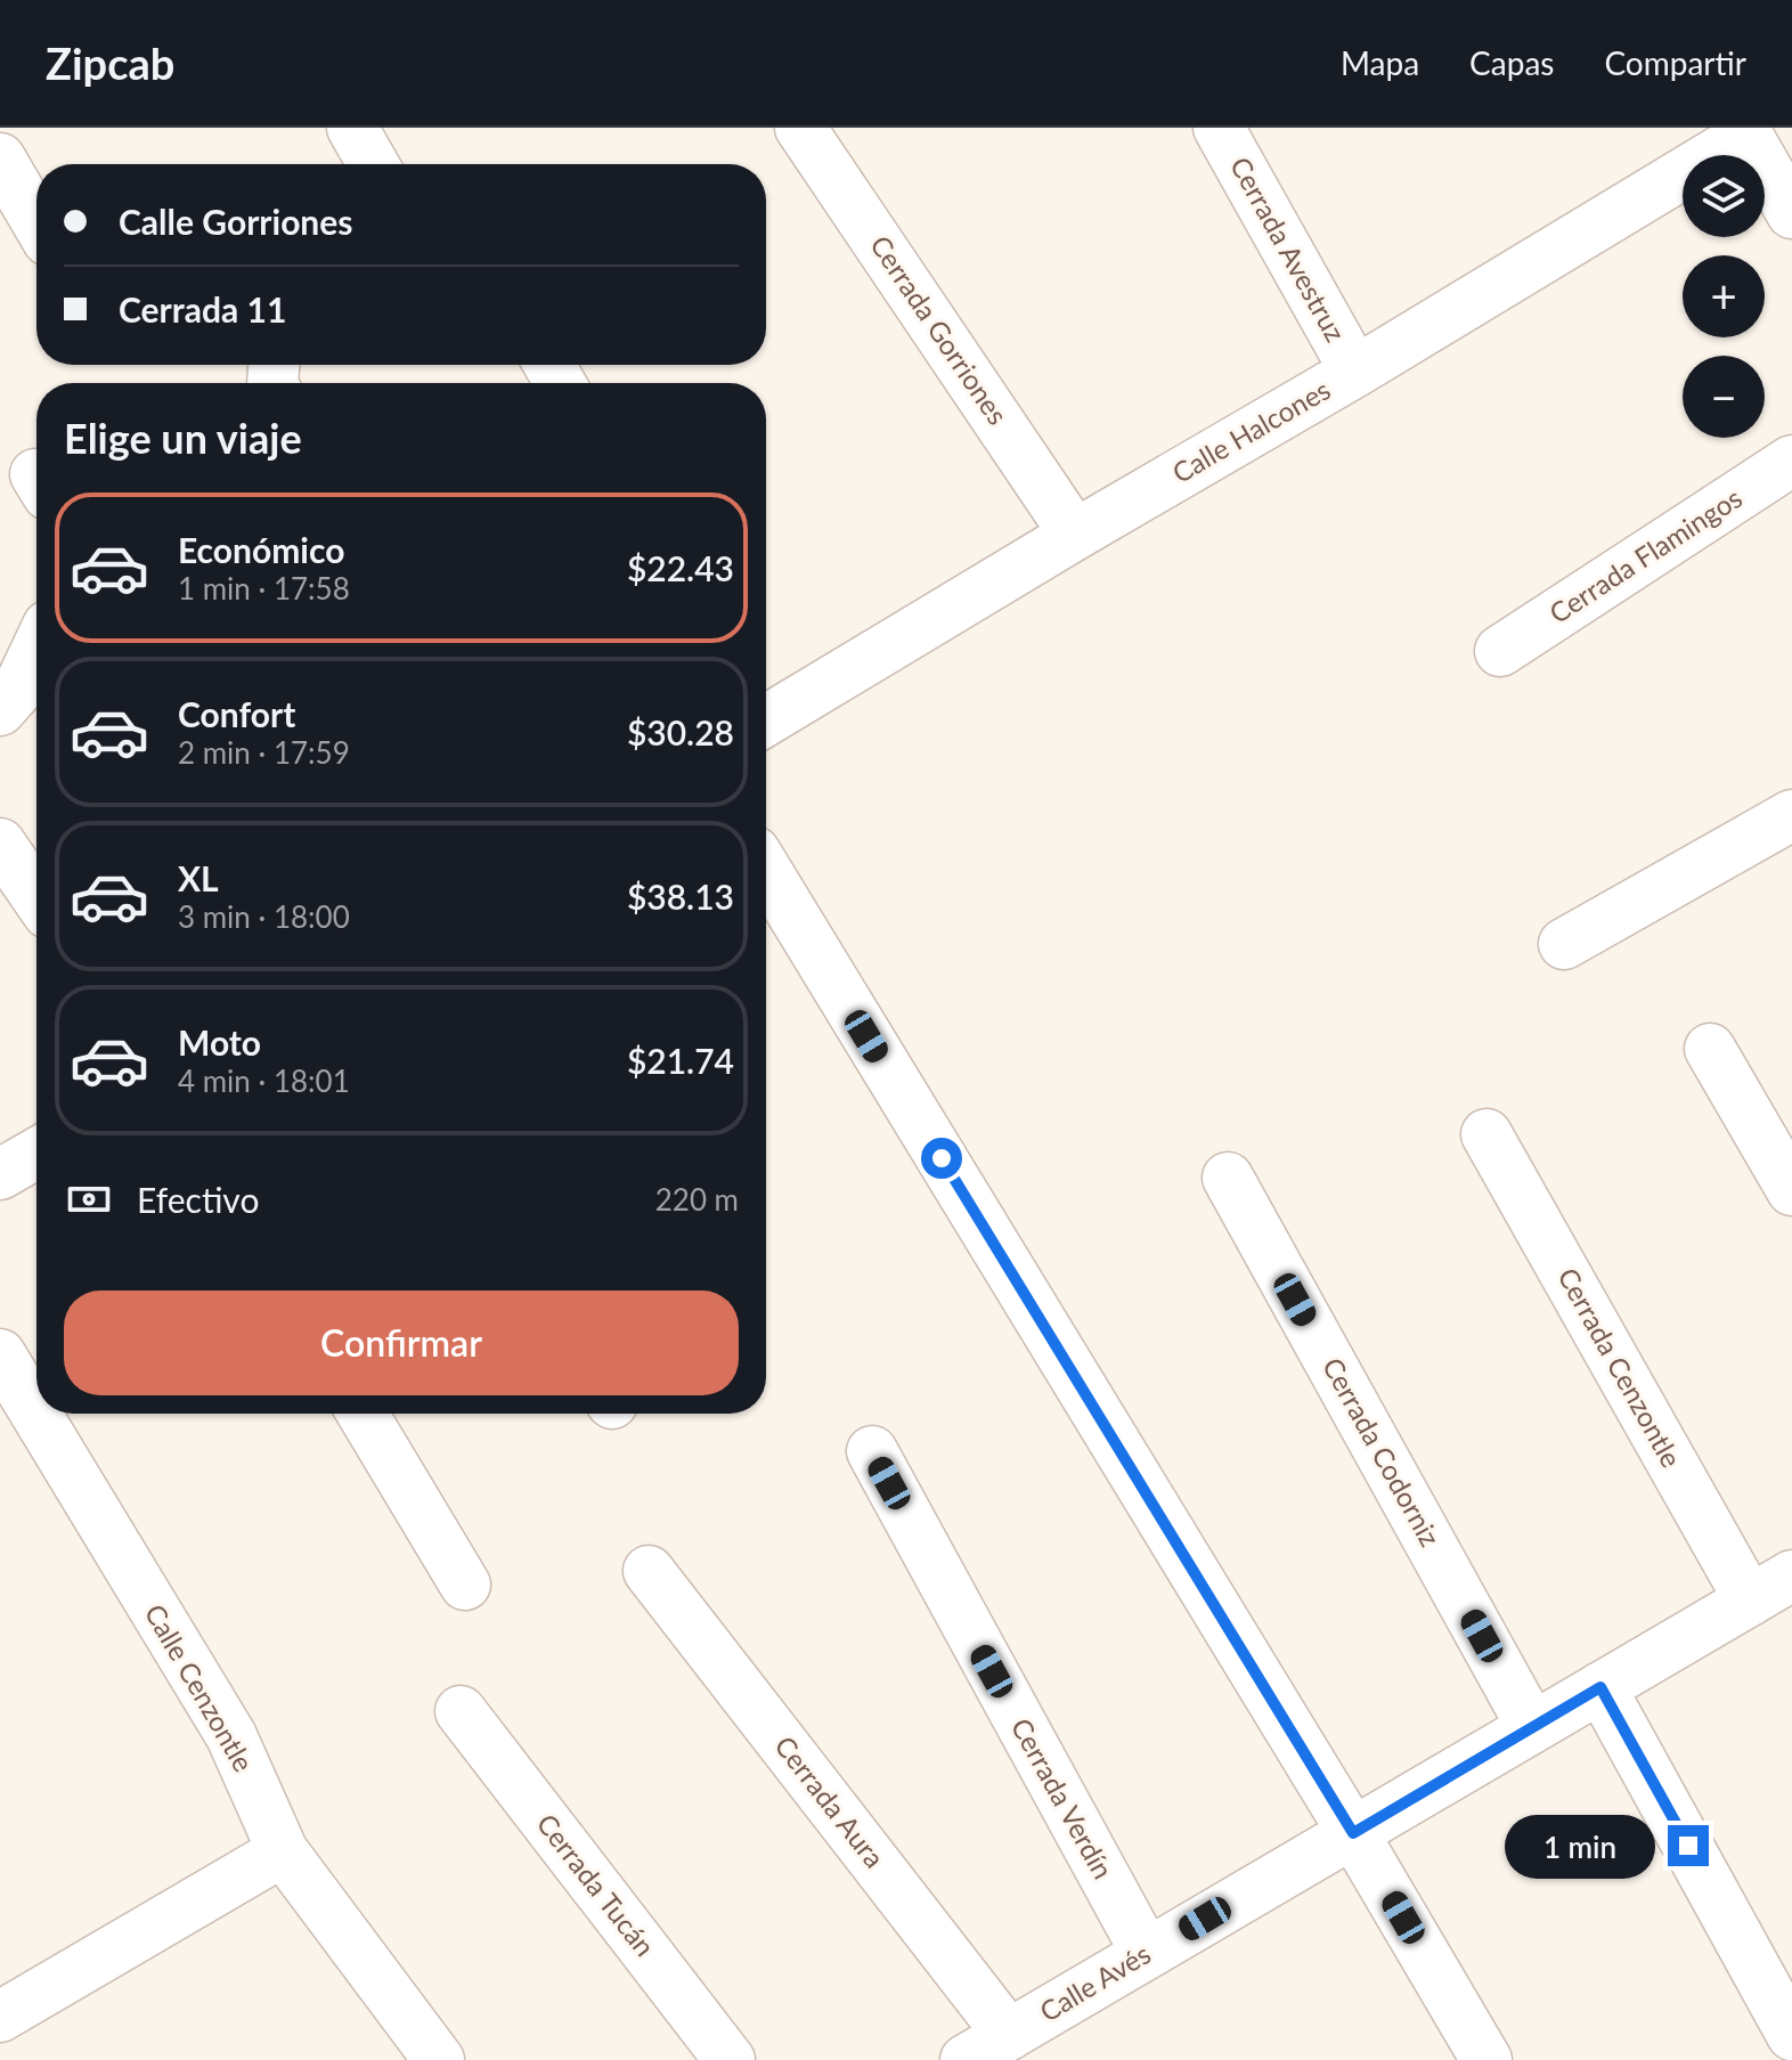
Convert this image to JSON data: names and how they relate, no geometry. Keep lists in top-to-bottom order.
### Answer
{
  "streets": {
    "street": [
      "Cerrada Avestruz",
      "Cerrada Gorriones",
      "Calle Halcones",
      "Cerrada Flamingos",
      "Cerrada Cenzontle",
      "Cerrada Codorniz",
      "Calle Cenzontle",
      "Cerrada Verdín",
      "Cerrada Aura",
      "Cerrada Tucán",
      "Calle Avés"
    ]
  },
  "crossings": [
    ["Cerrada Avestruz", "Calle Halcones"],
    ["Cerrada Gorriones", "Calle Halcones"],
    ["Cerrada Cenzontle", "Calle Avés"],
    ["Cerrada Codorniz", "Calle Avés"],
    ["Cerrada Verdín", "Calle Avés"],
    ["Cerrada Aura", "Calle Avés"]
  ],
  "page": {
    "header": "Zipcab",
    "nav": ["Mapa", "Capas", "Compartir"],
    "map_buttons": ["+", "−"],
    "banner": ["Calle Gorriones", "Cerrada 11"],
    "heading": "Elige un viaje",
    "list": [
      {
        "name": "Económico",
        "note": "1 min · 17:58",
        "value": "$22.43"
      },
      {
        "name": "Confort",
        "note": "2 min · 17:59",
        "value": "$30.28"
      },
      {
        "name": "XL",
        "note": "3 min · 18:00",
        "value": "$38.13"
      },
      {
        "name": "Moto",
        "note": "4 min · 18:01",
        "value": "$21.74"
      }
    ],
    "pay": ["Efectivo", "220 m"],
    "buttons": "Confirmar",
    "bubble": "1 min"
  }
}
